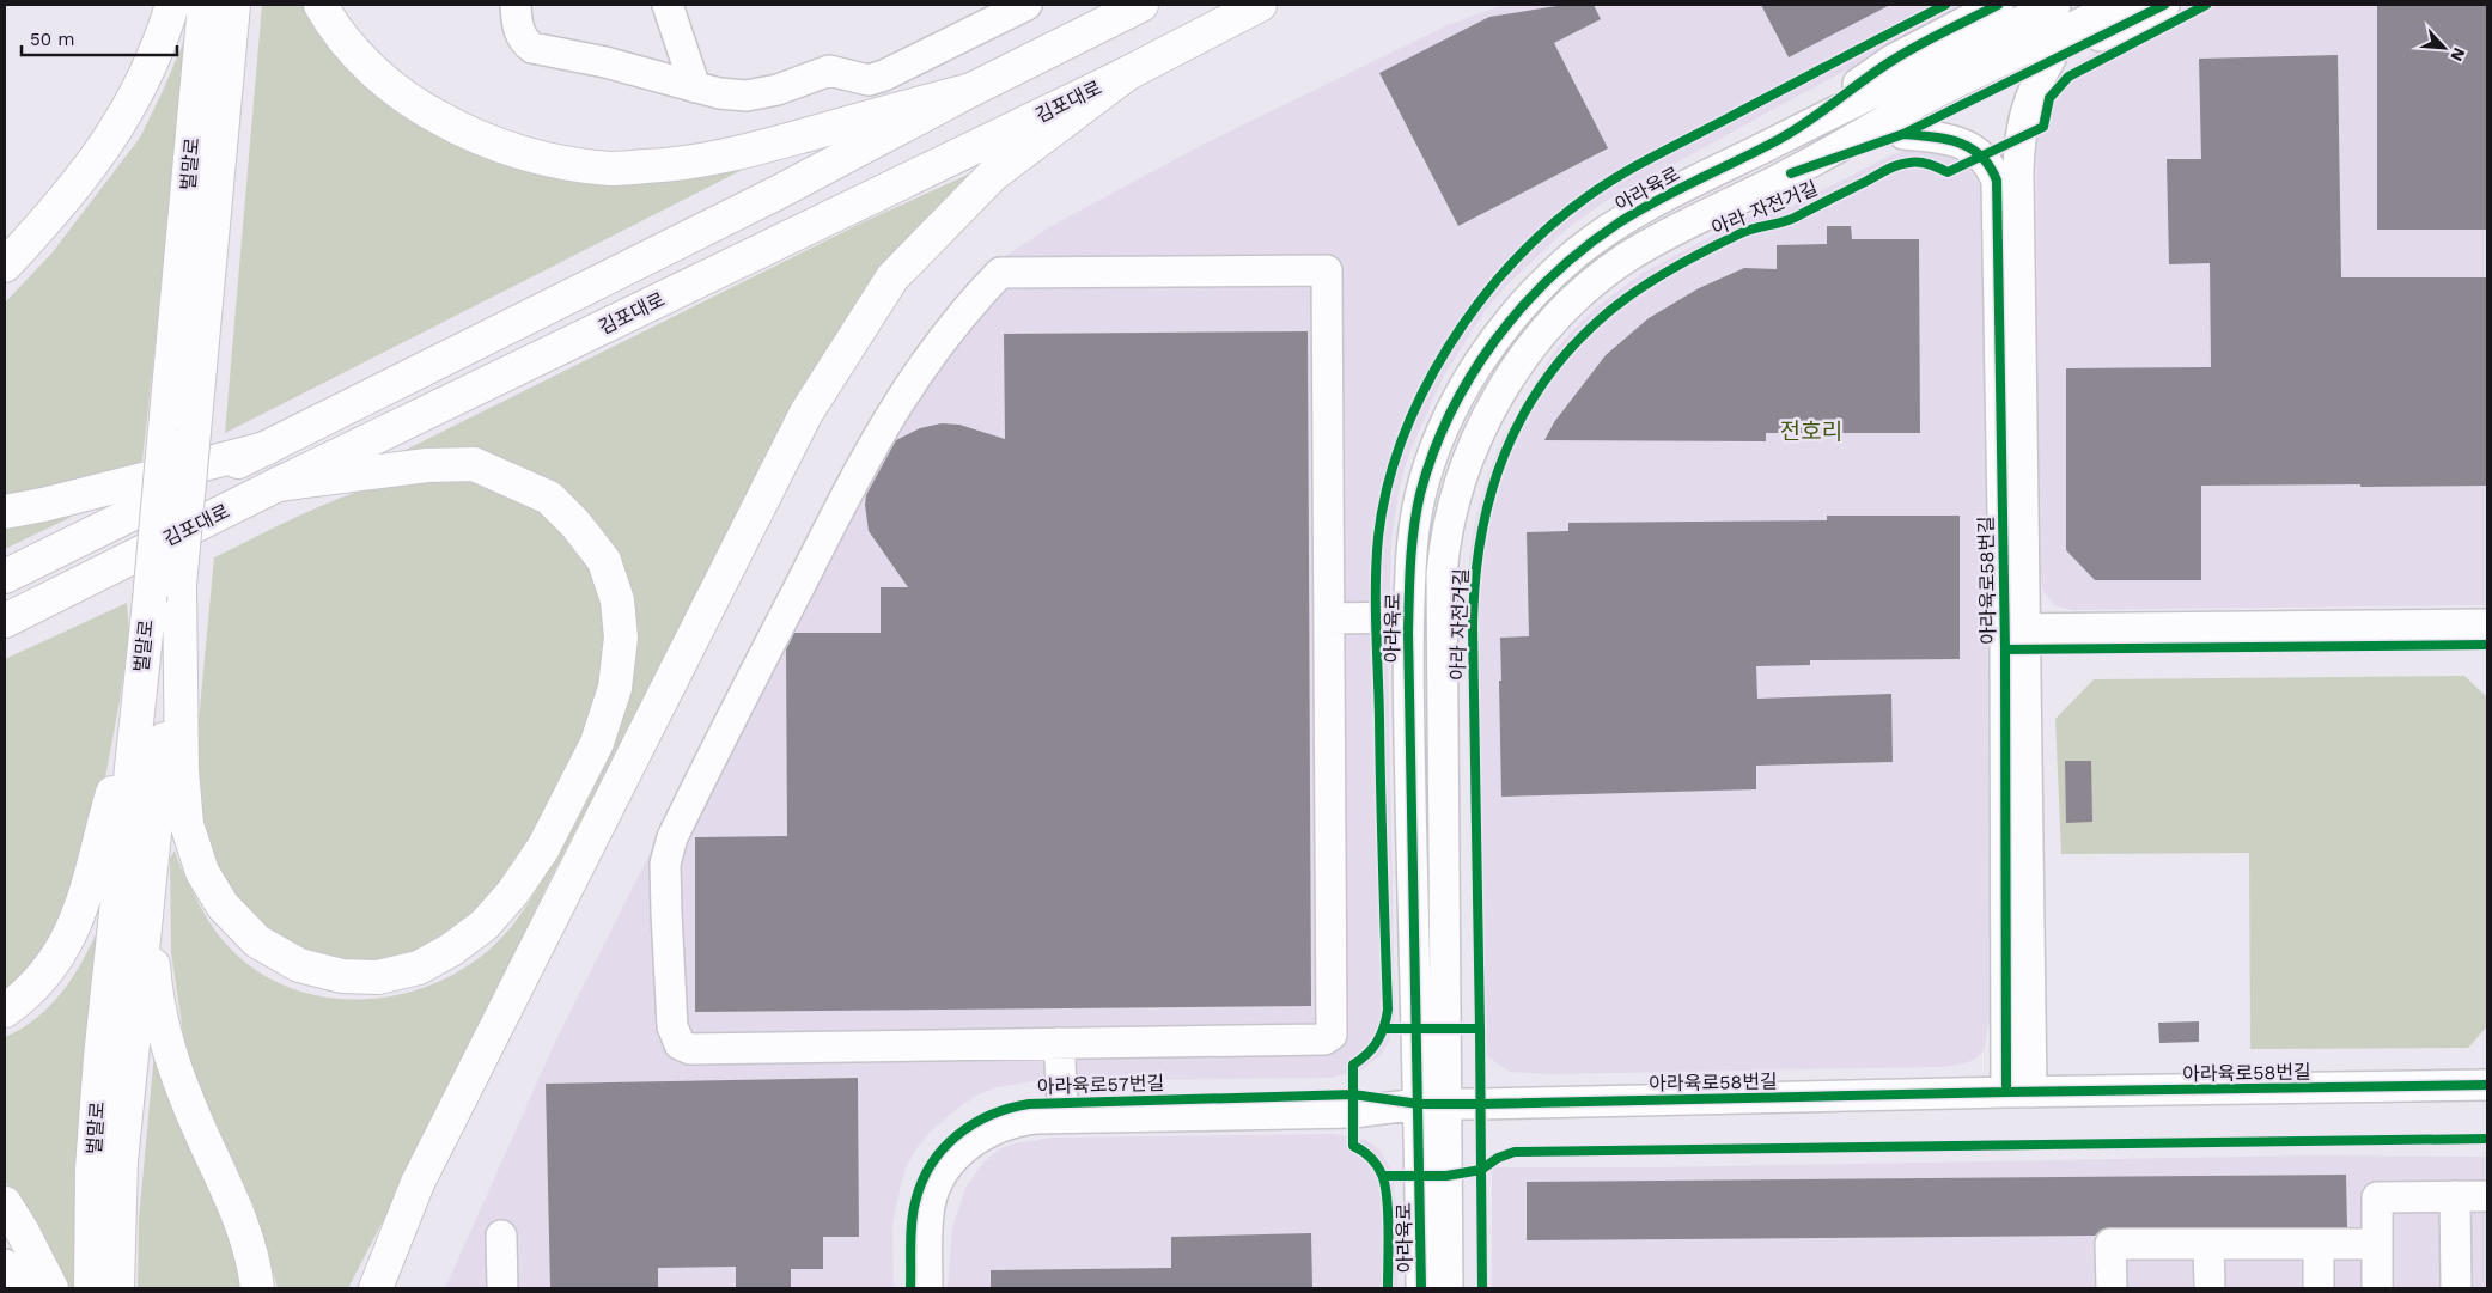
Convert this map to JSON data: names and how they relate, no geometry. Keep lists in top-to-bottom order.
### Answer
{
  "streets": {
    "main road": ["김포대로", "벌말로"],
    "street": ["아라육로", "아라육로58번길", "아라육로57번길"],
    "cycle path": ["아라 자전거길"]
  },
  "crossings": [
    ["아라육로", "아라육로58번길"],
    ["아라육로", "아라육로57번길"],
    ["아라육로58번길", "아라육로57번길"]
  ],
  "districts": ["전호리"],
  "scale_bar": "50 m",
  "north": "bottom right"
}
